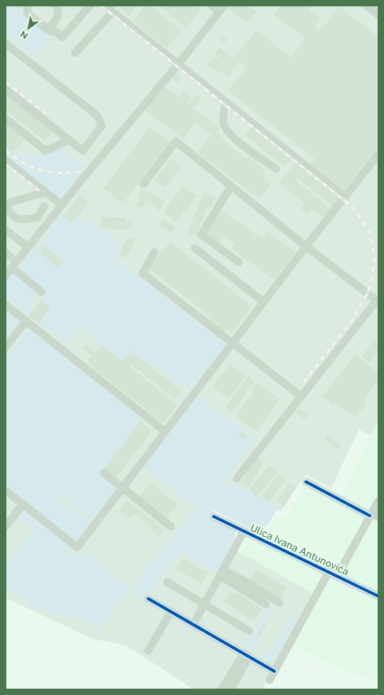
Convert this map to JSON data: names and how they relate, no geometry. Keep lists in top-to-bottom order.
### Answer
{
  "streets": {
    "street": ["Ulica Ivana Antunovića"]
  },
  "north": "bottom left"
}
